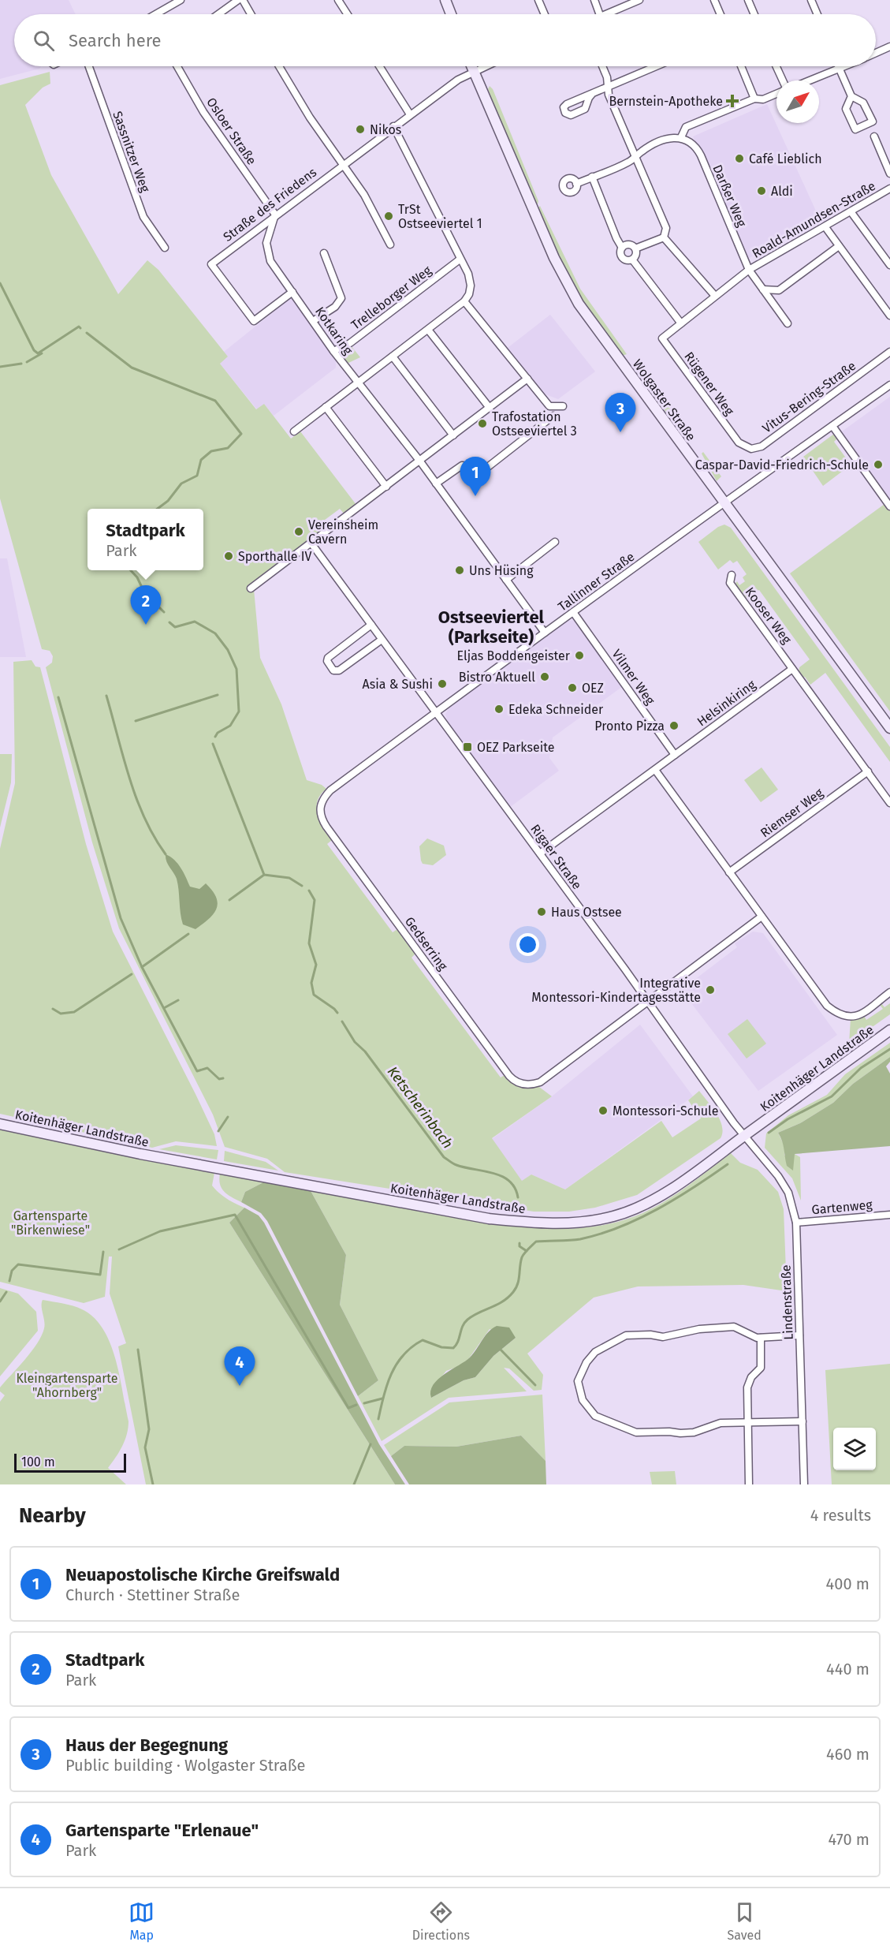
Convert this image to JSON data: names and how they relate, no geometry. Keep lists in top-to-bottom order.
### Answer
{
  "streets": {
    "main road": ["Wolgaster Straße", "Koitenhäger Landstraße"],
    "street": [
      "Osloer Straße",
      "Sassnitzer Weg",
      "Darßer Weg",
      "Straße des Friedens",
      "Roald-Amundsen-Straße",
      "Trelleborger Weg",
      "Kotkaring",
      "Rügener Weg",
      "Vitus-Bering-Straße",
      "Tallinner Straße",
      "Kooser Weg",
      "Vilmer Weg",
      "Helsinkiring",
      "Riemser Weg",
      "Rigaer Straße",
      "Gedserring",
      "Gartenweg",
      "Lindenstraße"
    ]
  },
  "crossings": [
    ["Osloer Straße", "Straße des Friedens"],
    ["Osloer Straße", "Kotkaring"],
    ["Darßer Weg", "Roald-Amundsen-Straße"],
    ["Straße des Friedens", "Kotkaring"],
    ["Straße des Friedens", "Wolgaster Straße"],
    ["Roald-Amundsen-Straße", "Rügener Weg"],
    ["Trelleborger Weg", "Kotkaring"],
    ["Rügener Weg", "Vitus-Bering-Straße"],
    ["Wolgaster Straße", "Tallinner Straße"],
    ["Tallinner Straße", "Vilmer Weg"],
    ["Tallinner Straße", "Rigaer Straße"],
    ["Tallinner Straße", "Gedserring"],
    ["Kooser Weg", "Helsinkiring"],
    ["Vilmer Weg", "Helsinkiring"],
    ["Helsinkiring", "Rigaer Straße"],
    ["Rigaer Straße", "Gedserring"],
    ["Rigaer Straße", "Koitenhäger Landstraße"],
    ["Rigaer Straße", "Lindenstraße"],
    ["Koitenhäger Landstraße", "Lindenstraße"],
    ["Gartenweg", "Lindenstraße"]
  ],
  "districts": ["Ostseeviertel (Parkseite)"],
  "water": ["Ketscherinbach"],
  "parks": ["Gartensparte \"Birkenwiese\"", "Kleingartensparte \"Ahornberg\""],
  "places": {
    "health": ["Bernstein-Apotheke"],
    "other": [
      "Nikos",
      "Café Lieblich",
      "Aldi",
      "TrSt Ostseeviertel 1",
      "Trafostation Ostseeviertel 3",
      "Caspar-David-Friedrich-Schule",
      "Vereinsheim Cavern",
      "Sporthalle IV",
      "Uns Hüsing",
      "Eljas Boddengeister",
      "Bistro Aktuell",
      "Asia & Sushi",
      "OEZ",
      "Edeka Schneider",
      "Pronto Pizza",
      "Haus Ostsee",
      "Integrative Montessori-Kindertagesstätte",
      "Montessori-Schule"
    ],
    "transit": ["OEZ Parkseite"]
  },
  "scale_bar": "100 m",
  "north": "top right",
  "page": {
    "search": "Search here",
    "pins": [
      "3",
      "1",
      "2",
      "4"
    ],
    "popup": ["Stadtpark", "Park"],
    "scale": "100 m",
    "heading": ["Nearby", "4 results"],
    "list": [
      {
        "mark": "1",
        "name": "Neuapostolische Kirche Greifswald",
        "note": "Church · Stettiner Straße",
        "value": "400 m"
      },
      {
        "mark": "2",
        "name": "Stadtpark",
        "note": "Park",
        "value": "440 m"
      },
      {
        "mark": "3",
        "name": "Haus der Begegnung",
        "note": "Public building · Wolgaster Straße",
        "value": "460 m"
      },
      {
        "mark": "4",
        "name": "Gartensparte \"Erlenaue\"",
        "note": "Park",
        "value": "470 m"
      }
    ],
    "nav": ["Map", "Directions", "Saved"]
  }
}
